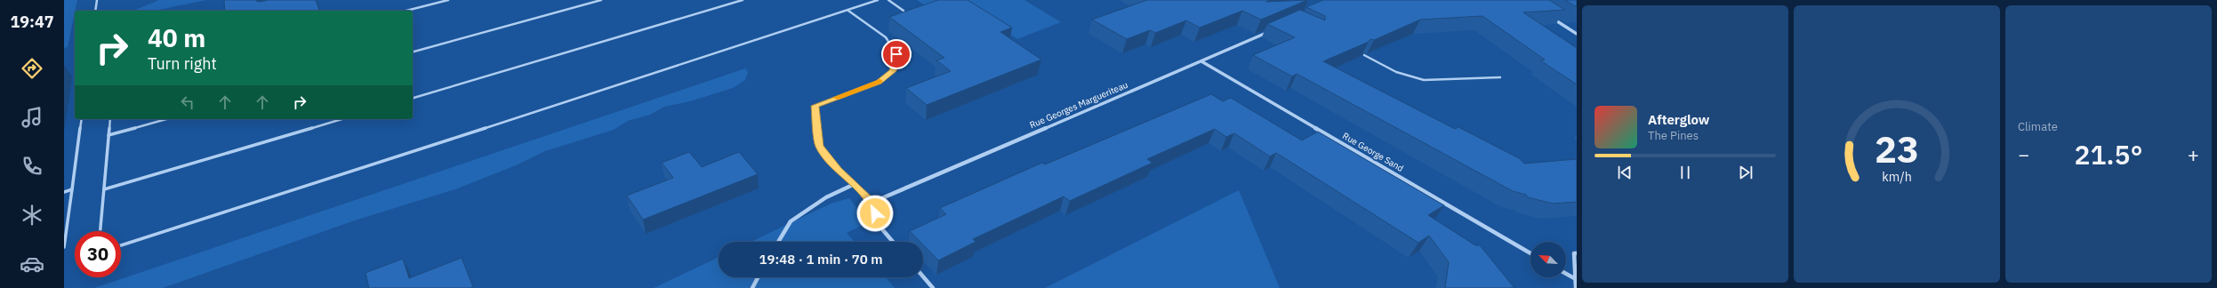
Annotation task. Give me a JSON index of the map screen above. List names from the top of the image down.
{
  "streets": {
    "street": ["Rue Georges Margueriteau", "Rue George Sand"]
  },
  "crossings": [
    ["Rue Georges Margueriteau", "Rue George Sand"]
  ],
  "north": "top left",
  "page": {
    "tabs": "19:47",
    "tile": "Climate",
    "turn": ["40 m", "Turn right"],
    "song": ["Afterglow", "The Pines"],
    "heat": ["−", "21.5°", "+"],
    "limit": "30",
    "trip": "19:48 · 1 min · 70 m",
    "gauge": ["23", "km/h"]
  }
}
